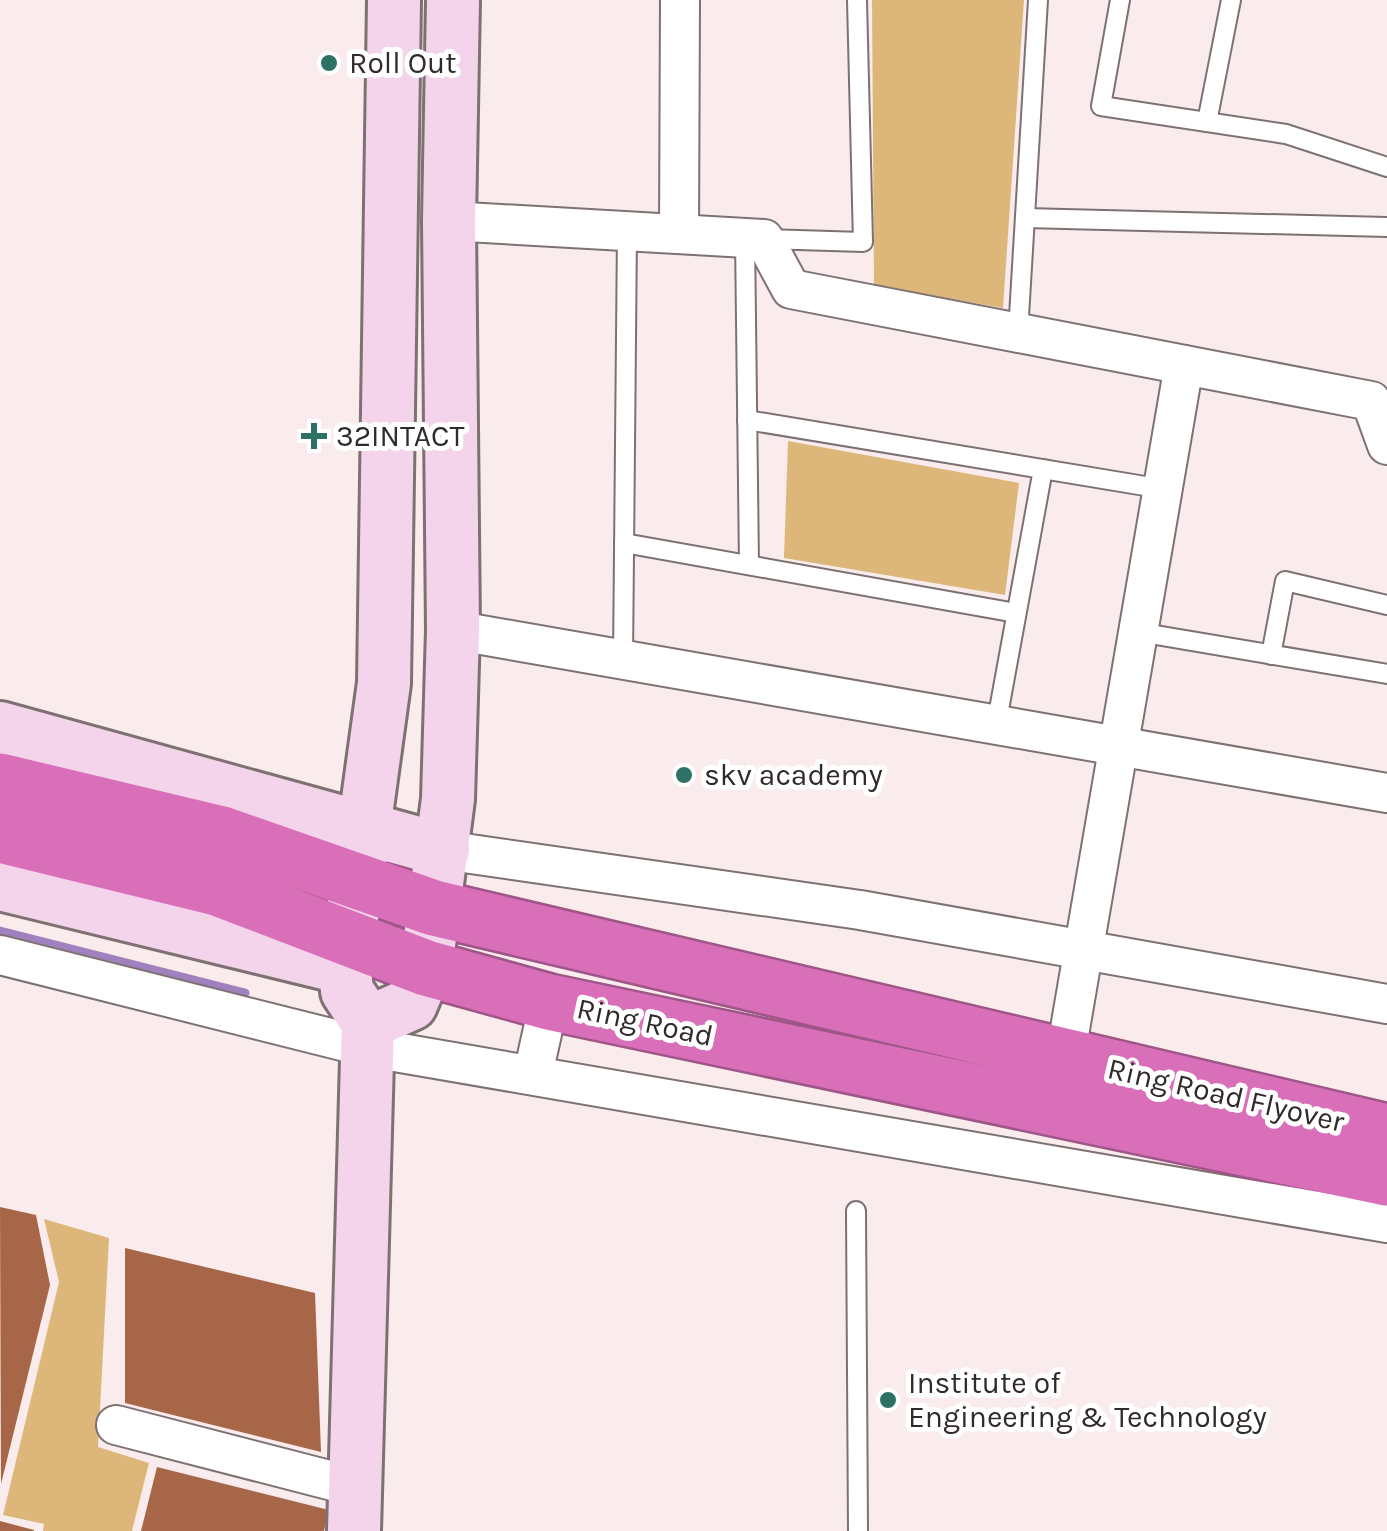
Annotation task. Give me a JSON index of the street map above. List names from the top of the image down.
{
  "streets": {
    "highway": ["Ring Road", "Ring Road Flyover"]
  },
  "crossings": [
    ["Ring Road", "Ring Road Flyover"]
  ],
  "places": {
    "other": ["Roll Out", "skv academy", "Institute of Engineering & Technology"],
    "health": ["32INTACT"]
  }
}
